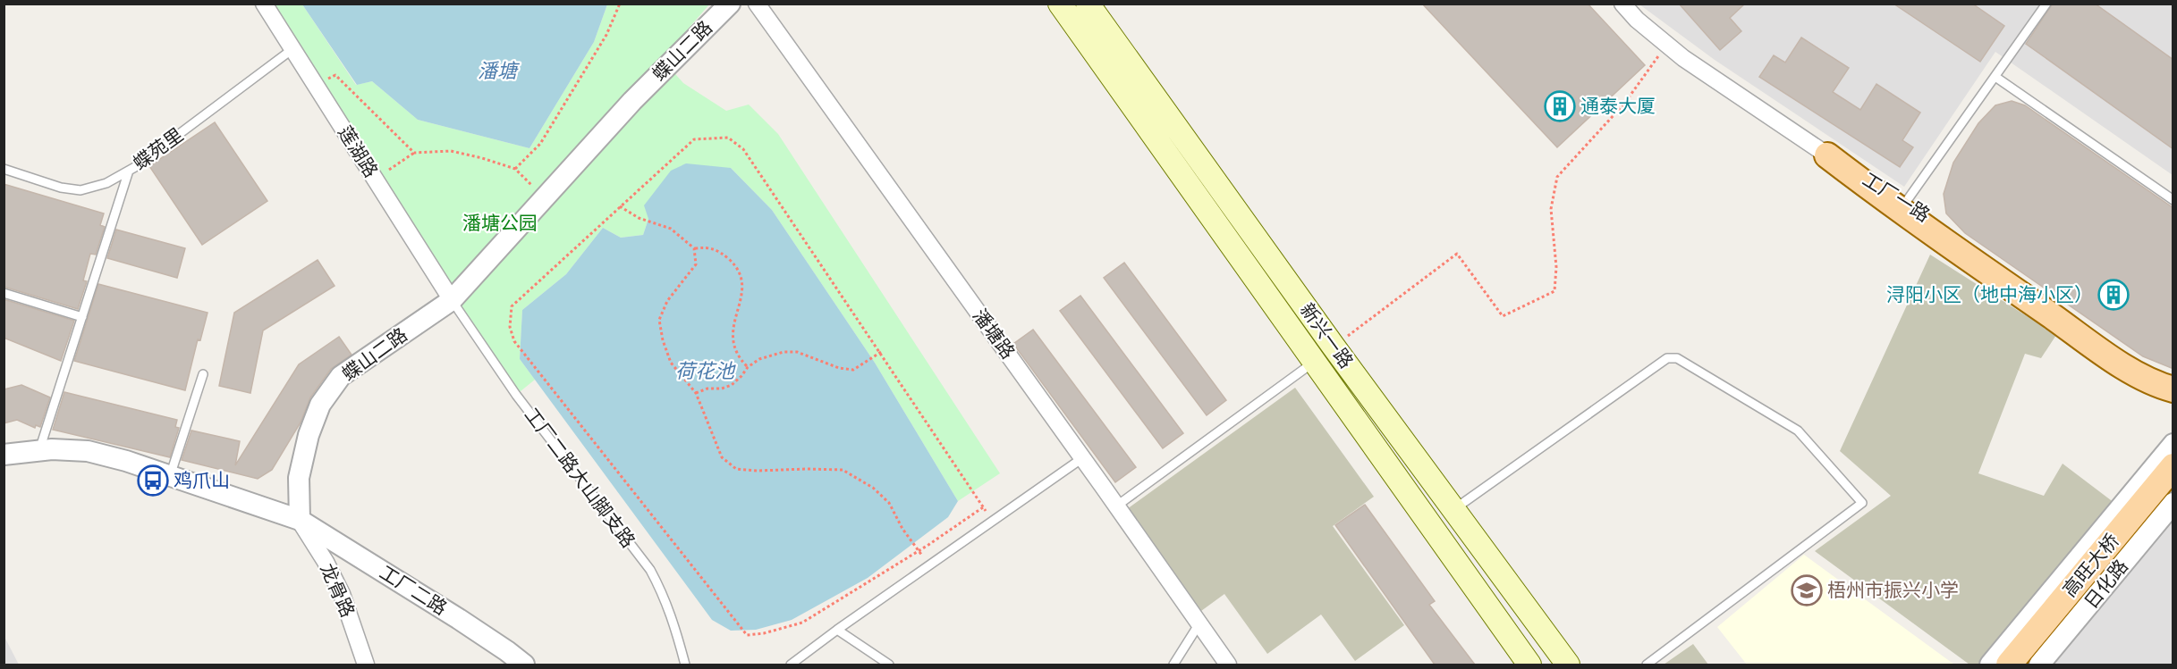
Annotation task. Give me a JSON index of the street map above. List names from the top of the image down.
{
  "streets": {
    "main road": ["新兴一路", "高旺大桥"],
    "street": [
      "蝶山二路",
      "莲湖路",
      "工厂一路",
      "潘塘路",
      "日化路",
      "龙骨路",
      "工厂二路"
    ],
    "lane": ["蝶苑里", "工厂二路大山脚支路"]
  },
  "crossings": [
    ["蝶山二路", "莲湖路"],
    ["蝶山二路", "工厂二路大山脚支路"],
    ["蝶山二路", "龙骨路"],
    ["蝶山二路", "工厂二路"],
    ["蝶苑里", "莲湖路"],
    ["莲湖路", "工厂二路大山脚支路"],
    ["龙骨路", "工厂二路"]
  ],
  "water": ["潘塘", "荷花池"],
  "parks": ["潘塘公园"],
  "places": {
    "building": ["通泰大厦", "浔阳小区（地中海小区）"],
    "bus stop": ["鸡爪山"],
    "school or university": ["梧州市振兴小学"]
  }
}
